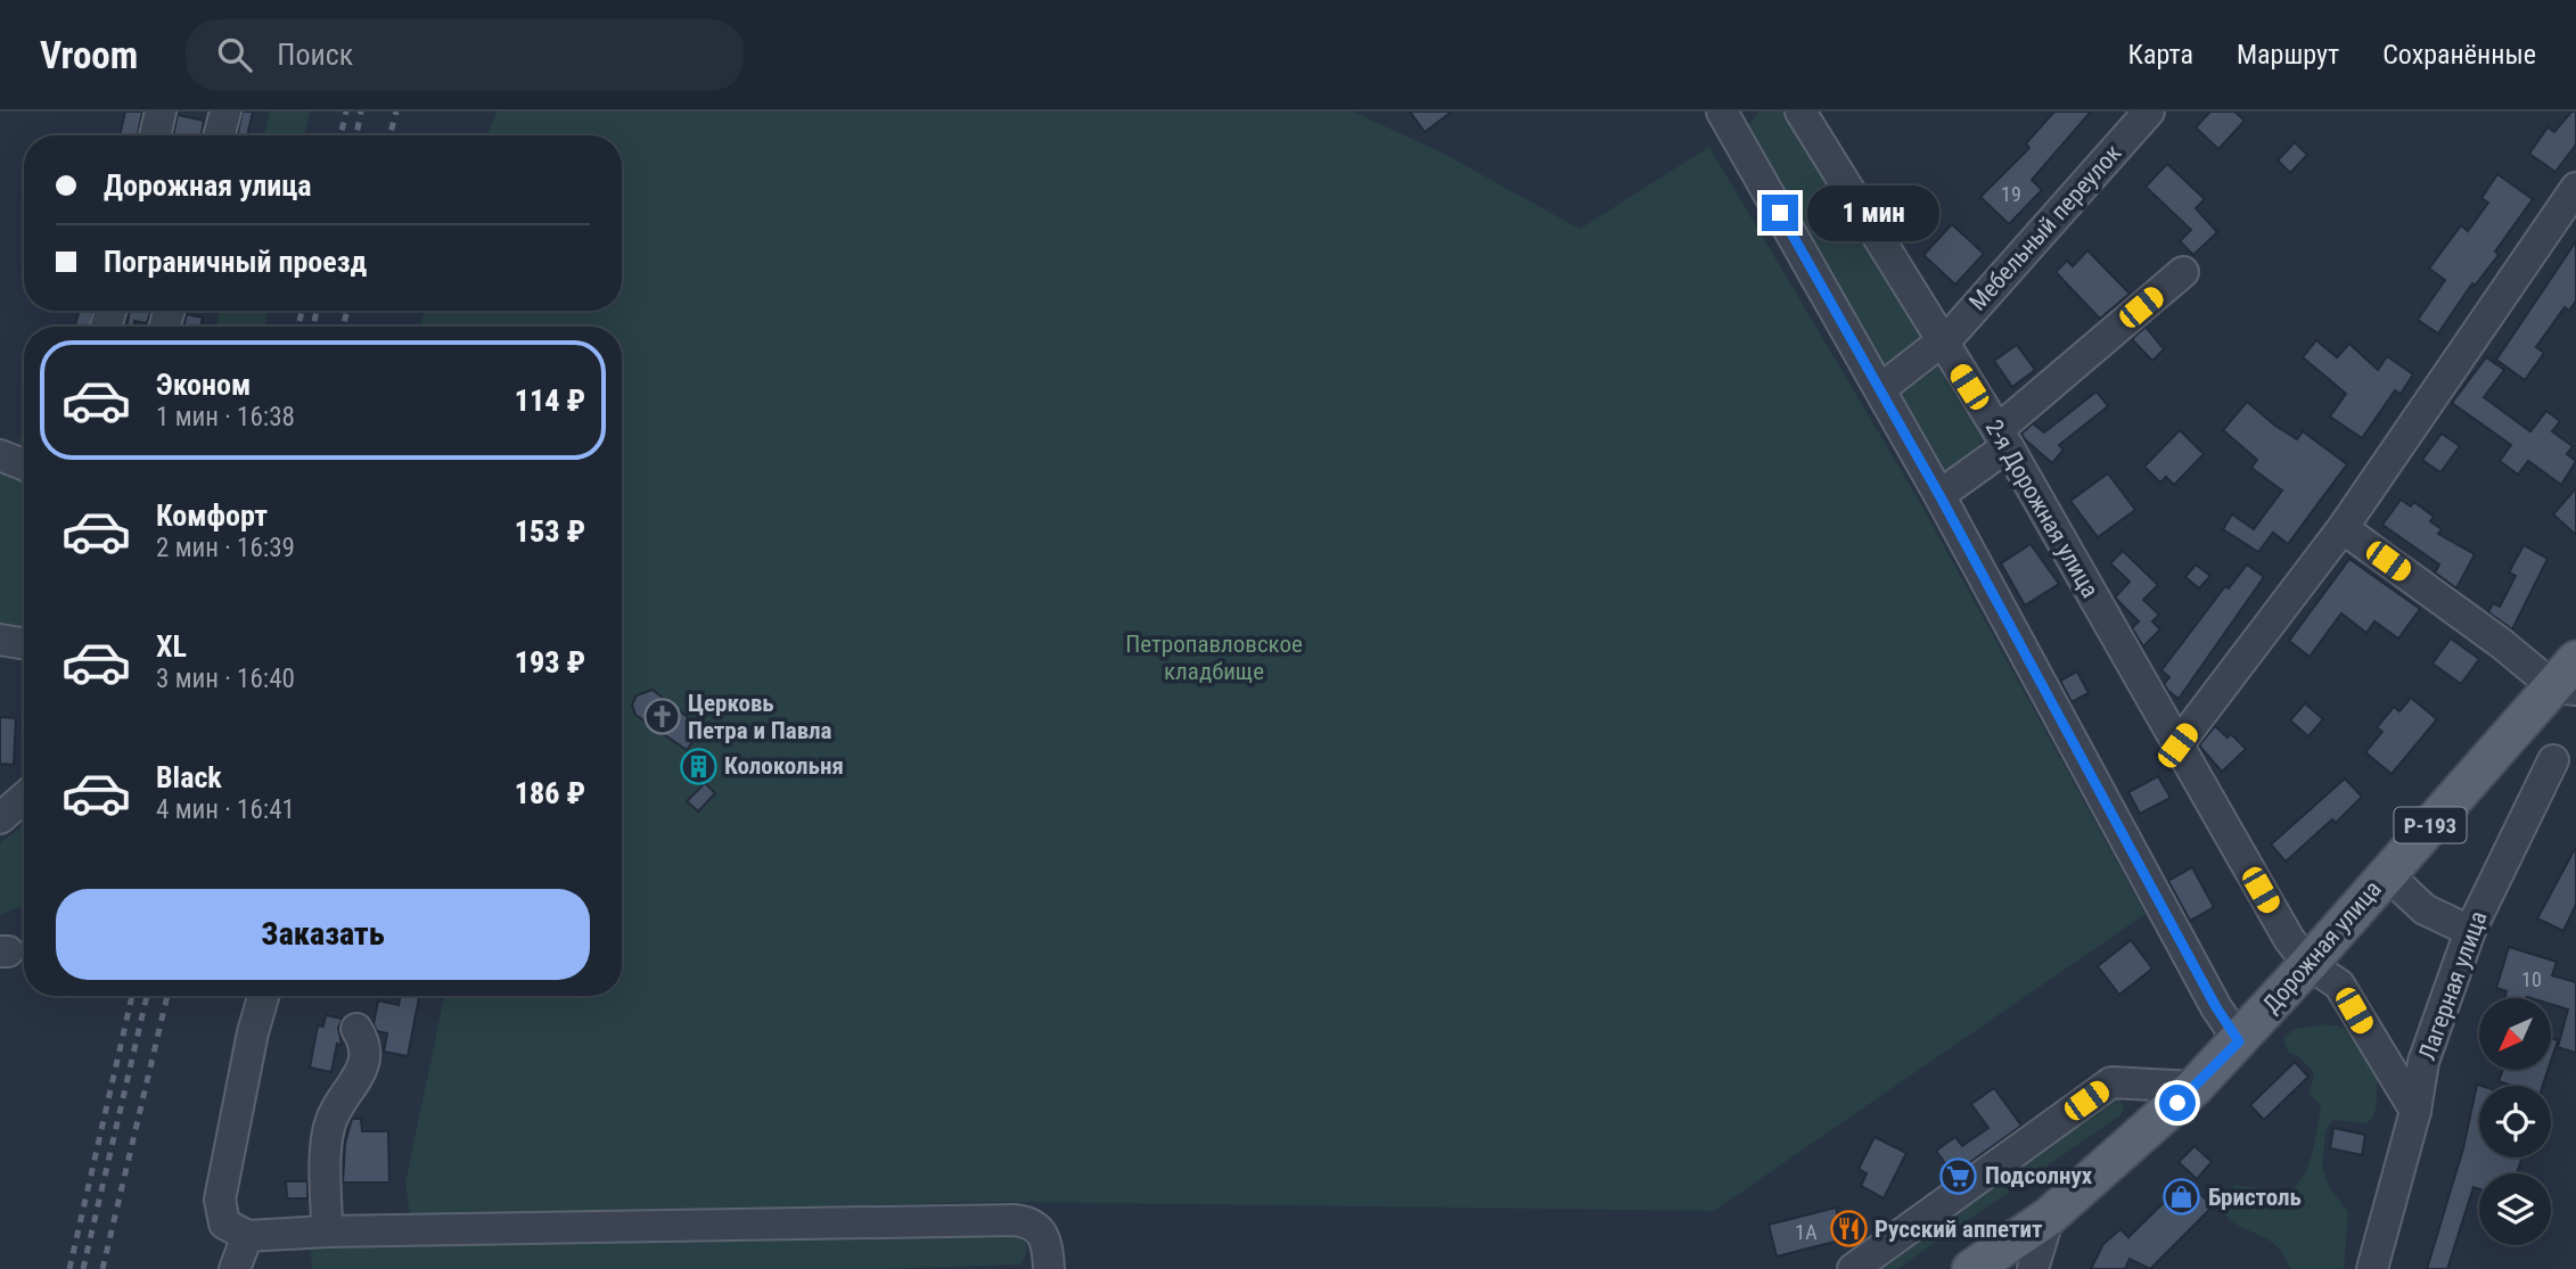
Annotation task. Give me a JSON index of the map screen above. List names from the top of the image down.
{
  "streets": {
    "main road": ["Р-193", "Дорожная улица"],
    "street": ["Мебельный переулок", "2-я Дорожная улица", "Лагерная улица"]
  },
  "crossings": [
    ["Мебельный переулок", "2-я Дорожная улица"],
    ["2-я Дорожная улица", "Дорожная улица"],
    ["2-я Дорожная улица", "Лагерная улица"]
  ],
  "parks": ["Петропавловское кладбище"],
  "places": {
    "church": ["Церковь Петра и Павла"],
    "building": ["Колокольня"],
    "supermarket": ["Подсолнух"],
    "shop": ["Бристоль"],
    "restaurant": ["Русский аппетит"]
  },
  "house_numbers": ["19", "10", "1А"],
  "north": "bottom left",
  "page": {
    "header": "Vroom",
    "search": "Поиск",
    "nav": ["Карта", "Маршрут", "Сохранённые"],
    "banner": ["Дорожная улица", "Пограничный проезд"],
    "bubble": "1 мин",
    "list": [
      {
        "name": "Эконом",
        "note": "1 мин · 16:38",
        "value": "114 ₽"
      },
      {
        "name": "Комфорт",
        "note": "2 мин · 16:39",
        "value": "153 ₽"
      },
      {
        "name": "XL",
        "note": "3 мин · 16:40",
        "value": "193 ₽"
      },
      {
        "name": "Black",
        "note": "4 мин · 16:41",
        "value": "186 ₽"
      }
    ],
    "buttons": "Заказать"
  }
}
